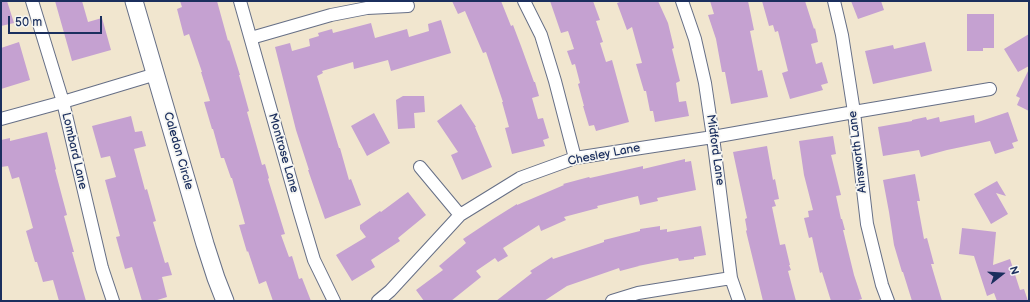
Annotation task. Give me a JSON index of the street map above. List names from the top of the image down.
{
  "streets": {
    "street": [
      "Midford Lane",
      "Lombard Lane",
      "Caledon Circle",
      "Ainsworth Lane",
      "Montrose Lane",
      "Chesley Lane"
    ]
  },
  "crossings": [
    ["Midford Lane", "Chesley Lane"],
    ["Ainsworth Lane", "Chesley Lane"]
  ],
  "scale_bar": "50 m",
  "north": "right"
}
